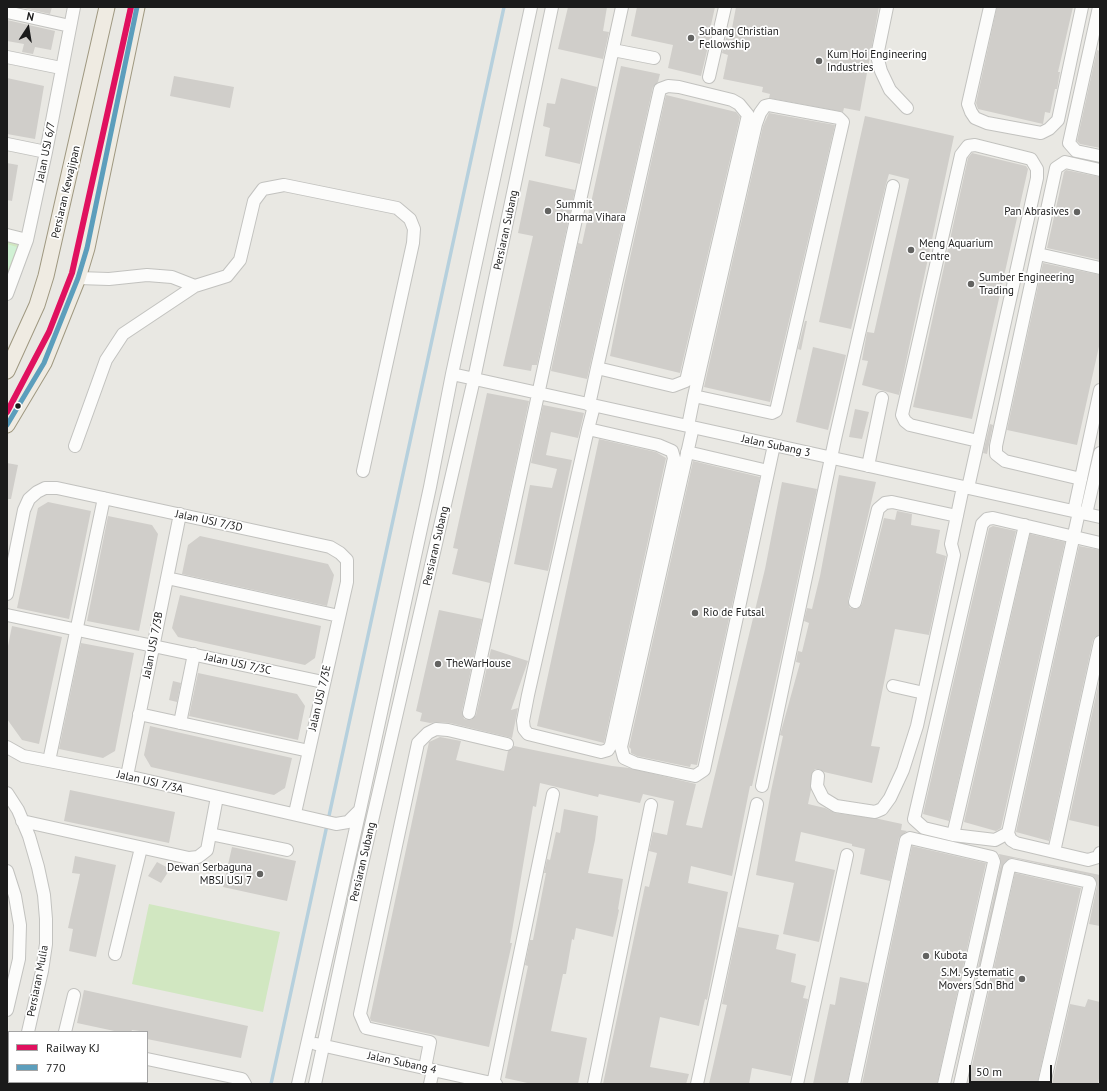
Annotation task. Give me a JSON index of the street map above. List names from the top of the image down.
{
  "streets": {
    "main road": ["Persiaran Kewajipan"],
    "street": [
      "Jalan USJ 6/7",
      "Persiaran Subang",
      "Jalan Subang 3",
      "Jalan USJ 7/3D",
      "Jalan USJ 7/3B",
      "Jalan USJ 7/3C",
      "Jalan USJ 7/3E",
      "Jalan USJ 7/3A",
      "Persiaran Mulia",
      "Jalan Subang 4"
    ]
  },
  "crossings": [
    ["Persiaran Subang", "Jalan Subang 3"],
    ["Persiaran Subang", "Jalan Subang 4"],
    ["Jalan USJ 7/3D", "Jalan USJ 7/3B"],
    ["Jalan USJ 7/3D", "Jalan USJ 7/3E"],
    ["Jalan USJ 7/3B", "Jalan USJ 7/3C"],
    ["Jalan USJ 7/3B", "Jalan USJ 7/3A"],
    ["Jalan USJ 7/3C", "Jalan USJ 7/3E"],
    ["Jalan USJ 7/3E", "Jalan USJ 7/3A"]
  ],
  "places": [
    "Subang Christian Fellowship",
    "Kum Hoi Engineering Industries",
    "Summit Dharma Vihara",
    "Pan Abrasives",
    "Meng Aquarium Centre",
    "Sumber Engineering Trading",
    "Rio de Futsal",
    "TheWarHouse",
    "Dewan Serbaguna MBSJ USJ 7",
    "Kubota",
    "S.M. Systematic Movers Sdn Bhd"
  ],
  "lines": ["rail line KJ", "transit line 770"],
  "legend": ["Railway KJ", "770"],
  "scale_bar": "50 m",
  "north": "top"
}
